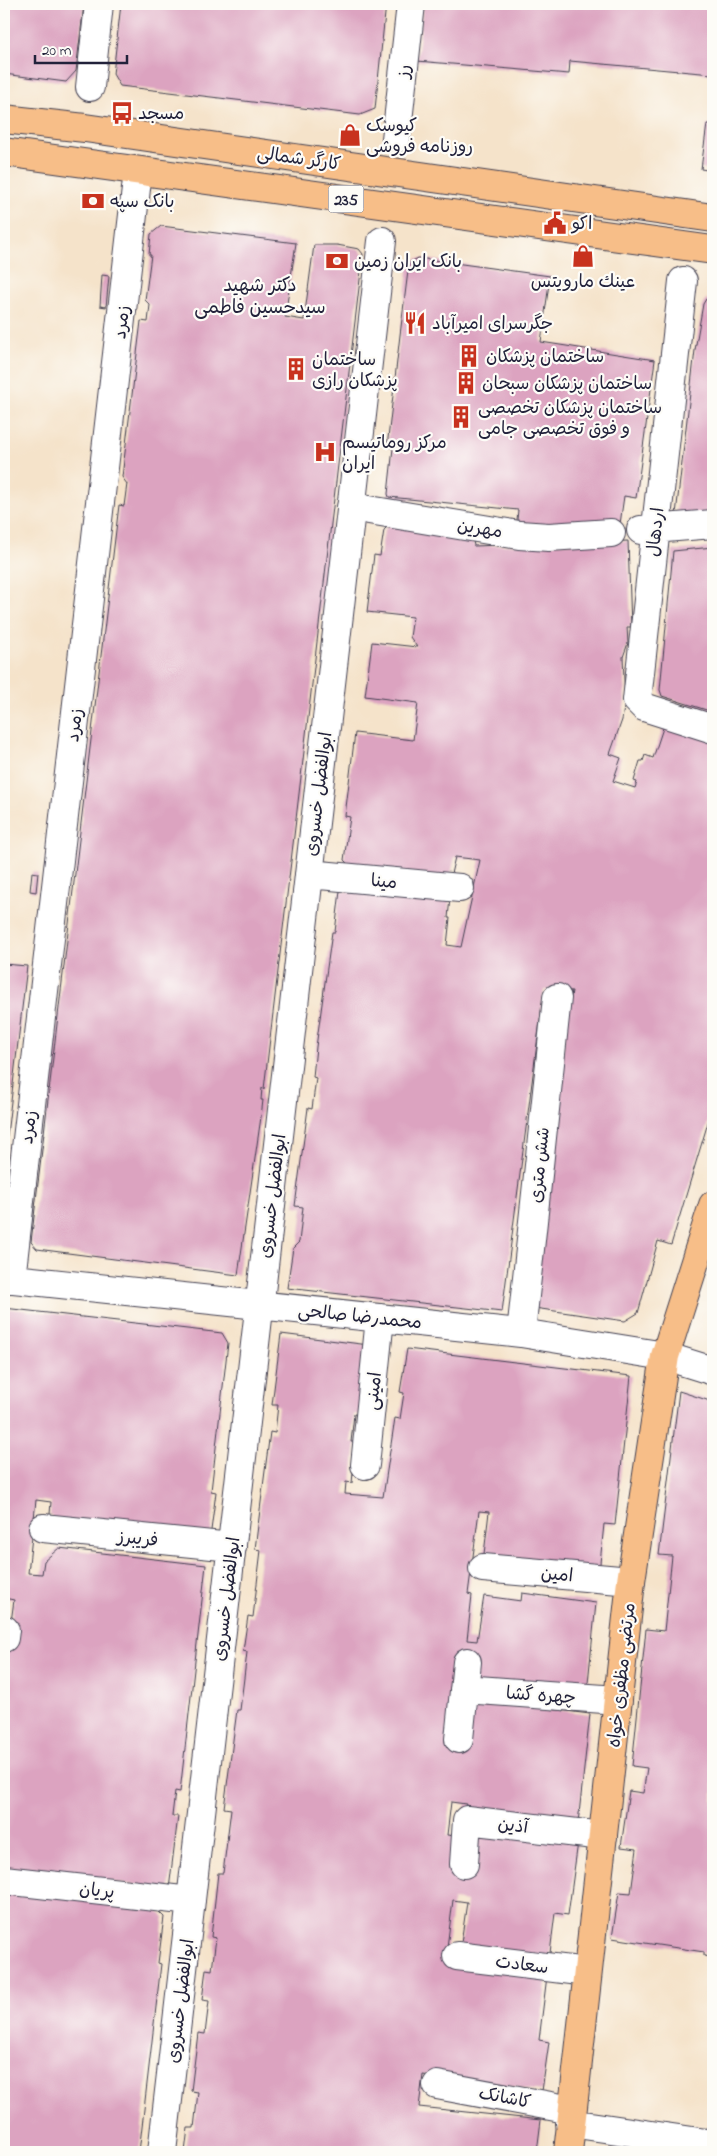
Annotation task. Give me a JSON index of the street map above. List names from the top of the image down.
{
  "streets": {
    "main road": ["کارگر شمالی", "235", "مرتضی مظفری خواه"],
    "street": [
      "رز",
      "زمرد",
      "مهرین",
      "اردهال",
      "ابوالفضل خسروی",
      "مینا",
      "شش متری",
      "محمدرضا صالحی",
      "امینی",
      "فریبرز",
      "امین",
      "چهره گشا",
      "آذین",
      "پریان",
      "سعادت",
      "کاشانک"
    ]
  },
  "crossings": [
    ["کارگر شمالی", "زمرد"],
    ["زمرد", "محمدرضا صالحی"],
    ["مهرین", "ابوالفضل خسروی"],
    ["ابوالفضل خسروی", "مینا"],
    ["ابوالفضل خسروی", "محمدرضا صالحی"],
    ["ابوالفضل خسروی", "فریبرز"],
    ["ابوالفضل خسروی", "پریان"],
    ["شش متری", "محمدرضا صالحی"],
    ["محمدرضا صالحی", "امینی"],
    ["محمدرضا صالحی", "مرتضی مظفری خواه"],
    ["امین", "مرتضی مظفری خواه"],
    ["مرتضی مظفری خواه", "چهره گشا"],
    ["مرتضی مظفری خواه", "آذین"],
    ["مرتضی مظفری خواه", "سعادت"],
    ["مرتضی مظفری خواه", "کاشانک"]
  ],
  "districts": ["دکتر شهید سیدحسین فاطمی"],
  "places": {
    "bus stop": ["مسجد"],
    "shop": ["کیوسک روزنامه فروشی", "عينك مارويتس"],
    "bank": ["بانک سپه", "بانک ایران زمین"],
    "public building": ["اکو"],
    "restaurant": ["جگرسرای امیرآباد"],
    "building": [
      "ساختمان پزشکان",
      "ساختمان پزشکان رازی",
      "ساختمان پزشکان سبحان",
      "ساختمان پزشکان تخصصی و فوق تخصصی جامی"
    ],
    "hospital": ["مرکز روماتیسم ایران"]
  },
  "scale_bar": "20 m"
}
